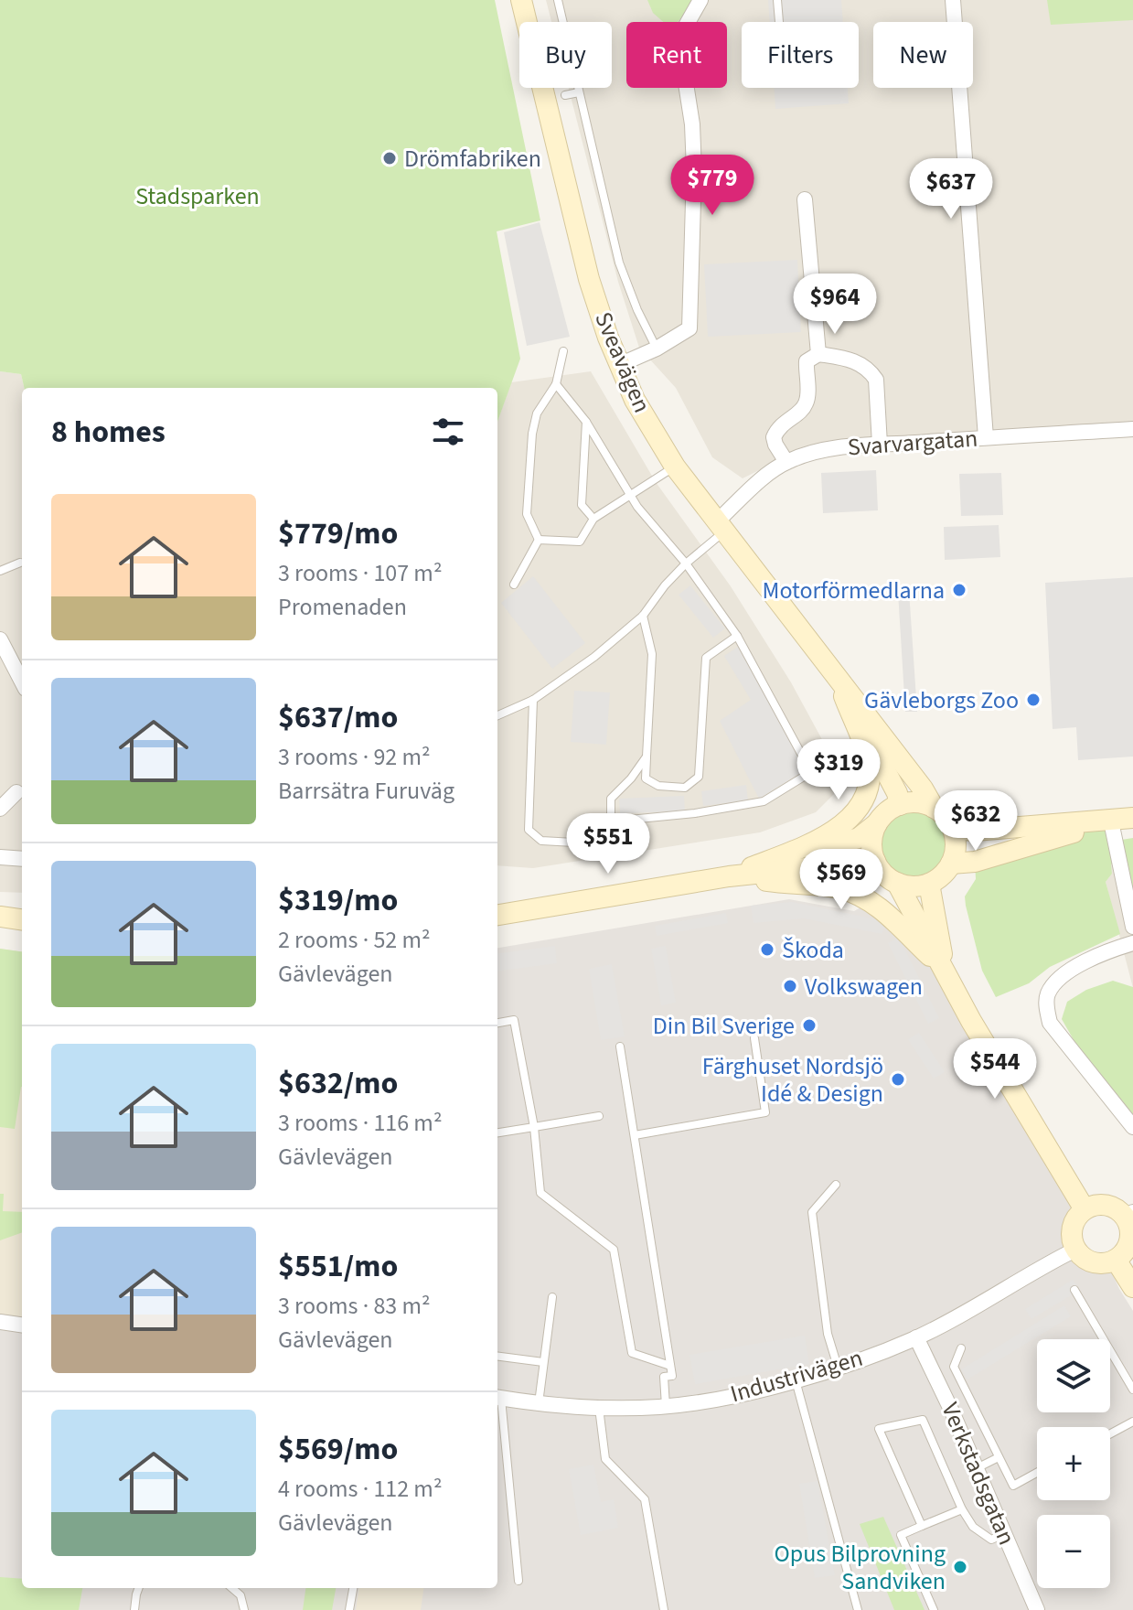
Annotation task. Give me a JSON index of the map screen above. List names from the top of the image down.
{
  "streets": {
    "main road": ["Sveavägen"],
    "street": ["Svarvargatan", "Industrivägen", "Verkstadsgatan"]
  },
  "crossings": [
    ["Sveavägen", "Svarvargatan"],
    ["Industrivägen", "Verkstadsgatan"]
  ],
  "parks": ["Stadsparken"],
  "places": [
    "Drömfabriken",
    "Motorförmedlarna",
    "Gävleborgs Zoo",
    "Škoda",
    "Volkswagen",
    "Din Bil Sverige",
    "Färghuset Nordsjö Idé & Design",
    "Opus Bilprovning Sandviken"
  ],
  "page": {
    "chip": [
      "Buy",
      "Rent",
      "Filters",
      "New"
    ],
    "price": [
      "$779",
      "$637",
      "$964",
      "$319",
      "$632",
      "$551",
      "$569",
      "$544"
    ],
    "heading": "8 homes",
    "list": [
      {
        "name": "$779/mo",
        "note": "3 rooms · 107 m² · Promenaden"
      },
      {
        "name": "$637/mo",
        "note": "3 rooms · 92 m² · Barrsätra Furuväg"
      },
      {
        "name": "$319/mo",
        "note": "2 rooms · 52 m² · Gävlevägen"
      },
      {
        "name": "$632/mo",
        "note": "3 rooms · 116 m² · Gävlevägen"
      },
      {
        "name": "$551/mo",
        "note": "3 rooms · 83 m² · Gävlevägen"
      },
      {
        "name": "$569/mo",
        "note": "4 rooms · 112 m² · Gävlevägen"
      }
    ],
    "map_buttons": ["+", "−"]
  }
}
